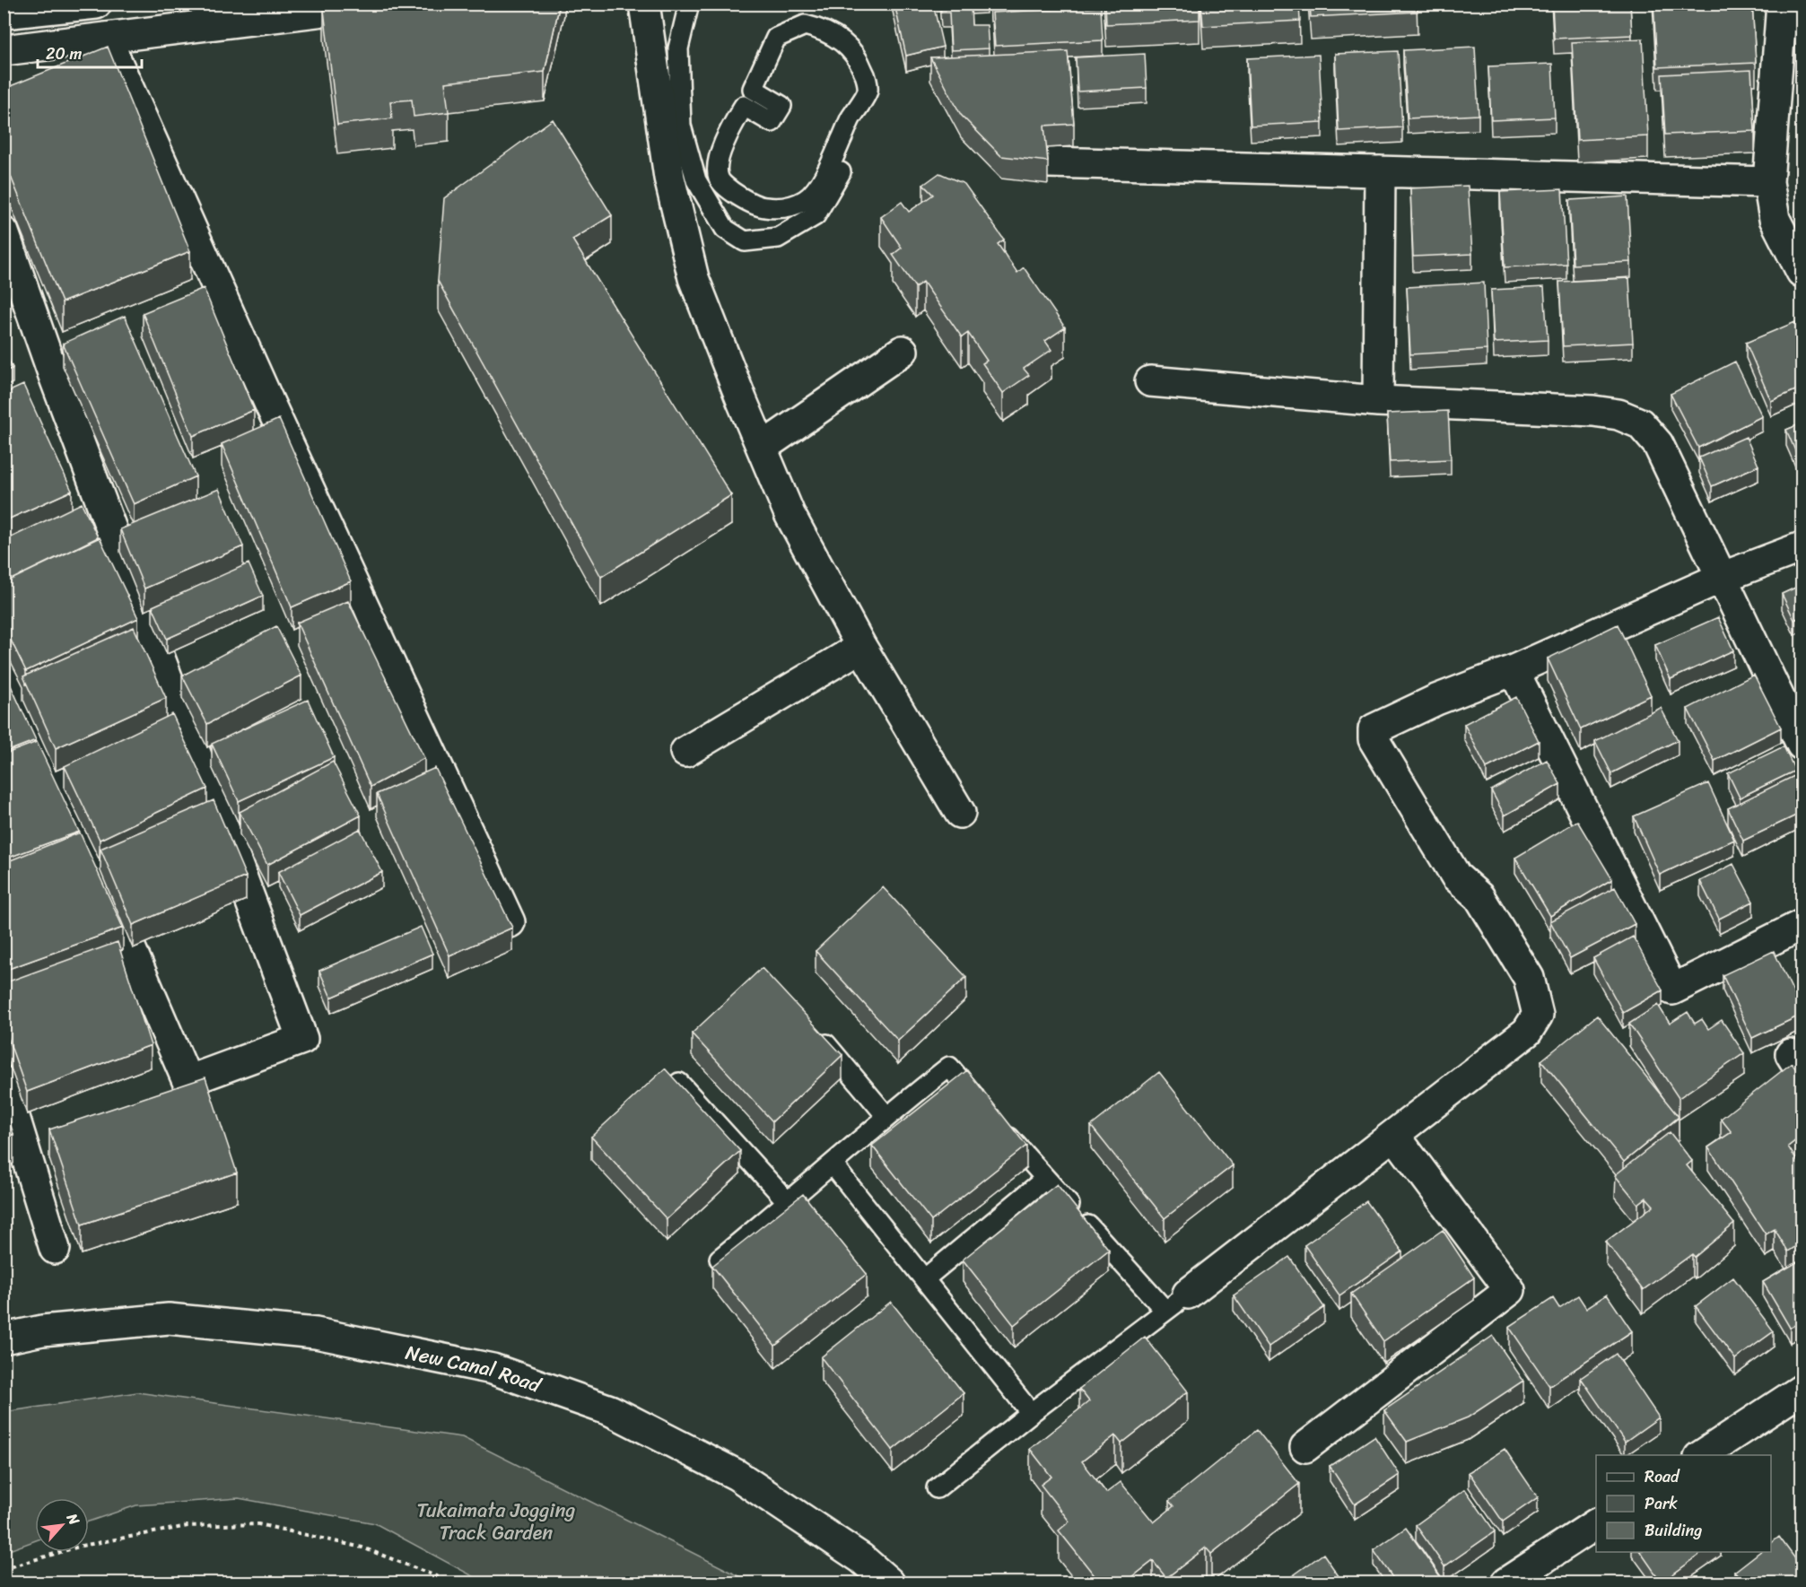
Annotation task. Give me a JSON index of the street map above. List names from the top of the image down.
{
  "streets": {
    "street": ["New Canal Road"]
  },
  "parks": ["Tukaimata Jogging Track Garden"],
  "legend": ["Road", "Park", "Building"],
  "scale_bar": "20 m",
  "north": "top right"
}
